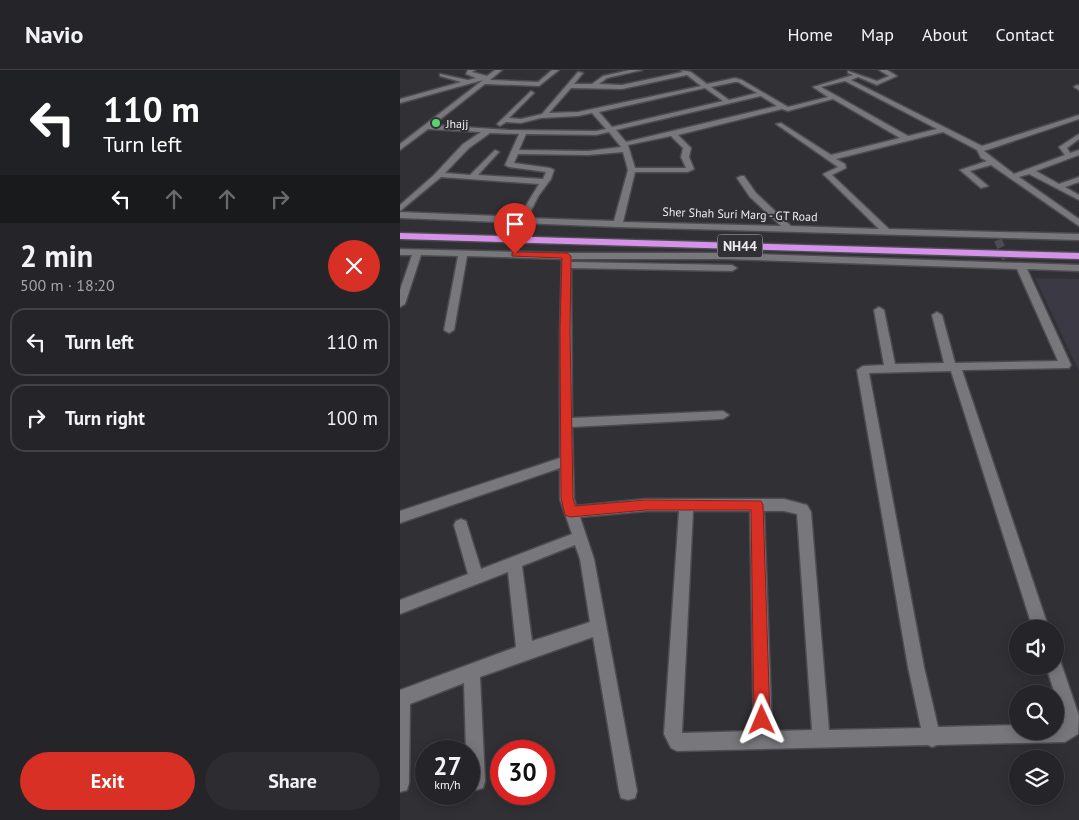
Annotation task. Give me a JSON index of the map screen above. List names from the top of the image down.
{
  "streets": {
    "highway": ["Sher Shah Suri Marg - GT Road", "NH44"]
  },
  "places": ["Jhajj"],
  "page": {
    "header": "Navio",
    "nav": [
      "Home",
      "Map",
      "About",
      "Contact"
    ],
    "turn": ["110 m", "Turn left"],
    "heading": ["2 min", "500 m · 18:20"],
    "list": [
      {
        "name": "Turn left",
        "value": "110 m"
      },
      {
        "name": "Turn right",
        "value": "100 m"
      }
    ],
    "speed": "27 km/h",
    "limit": "30",
    "buttons": ["Exit", "Share"]
  }
}
